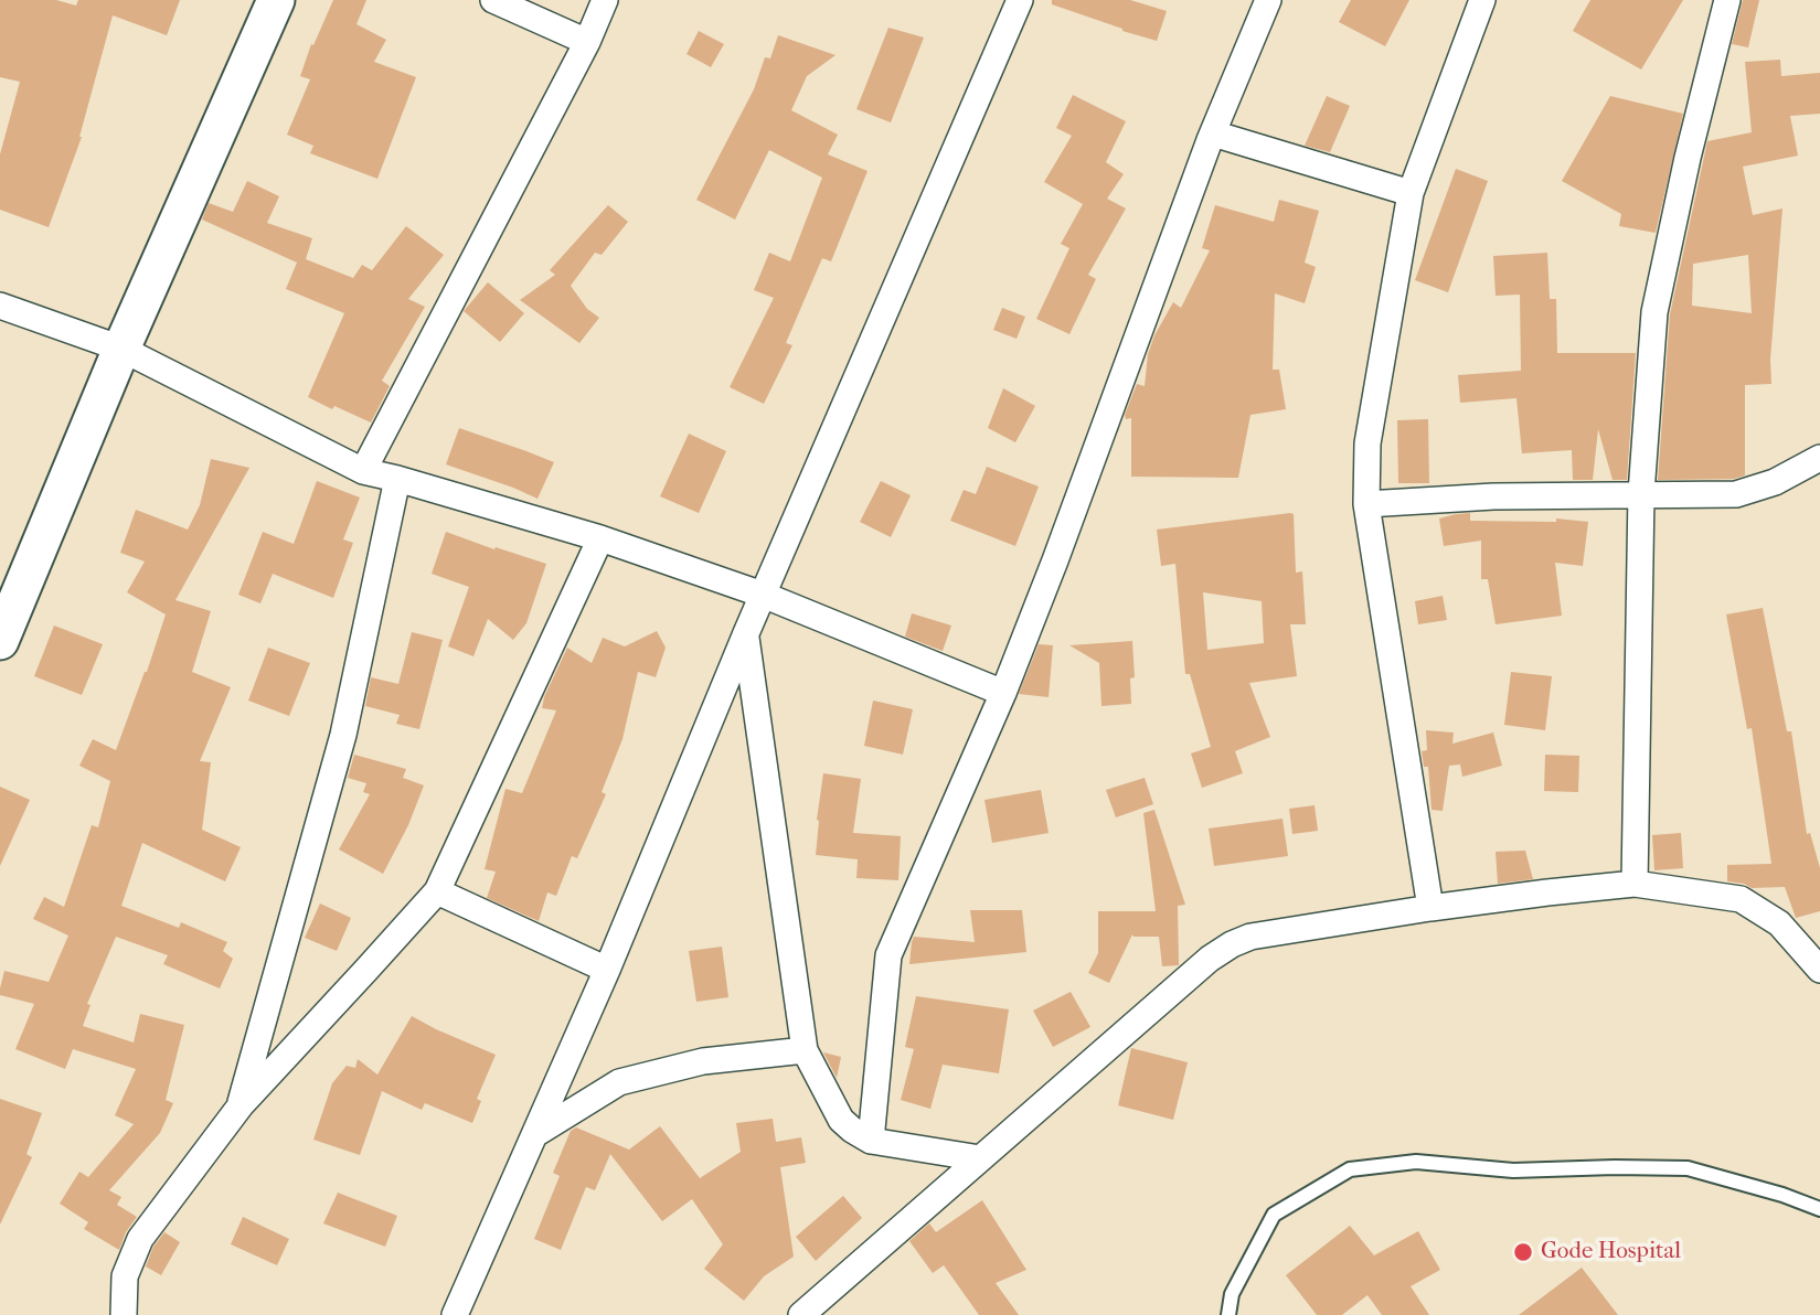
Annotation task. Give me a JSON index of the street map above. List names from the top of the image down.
{
  "places": ["Gode Hospital"]
}
